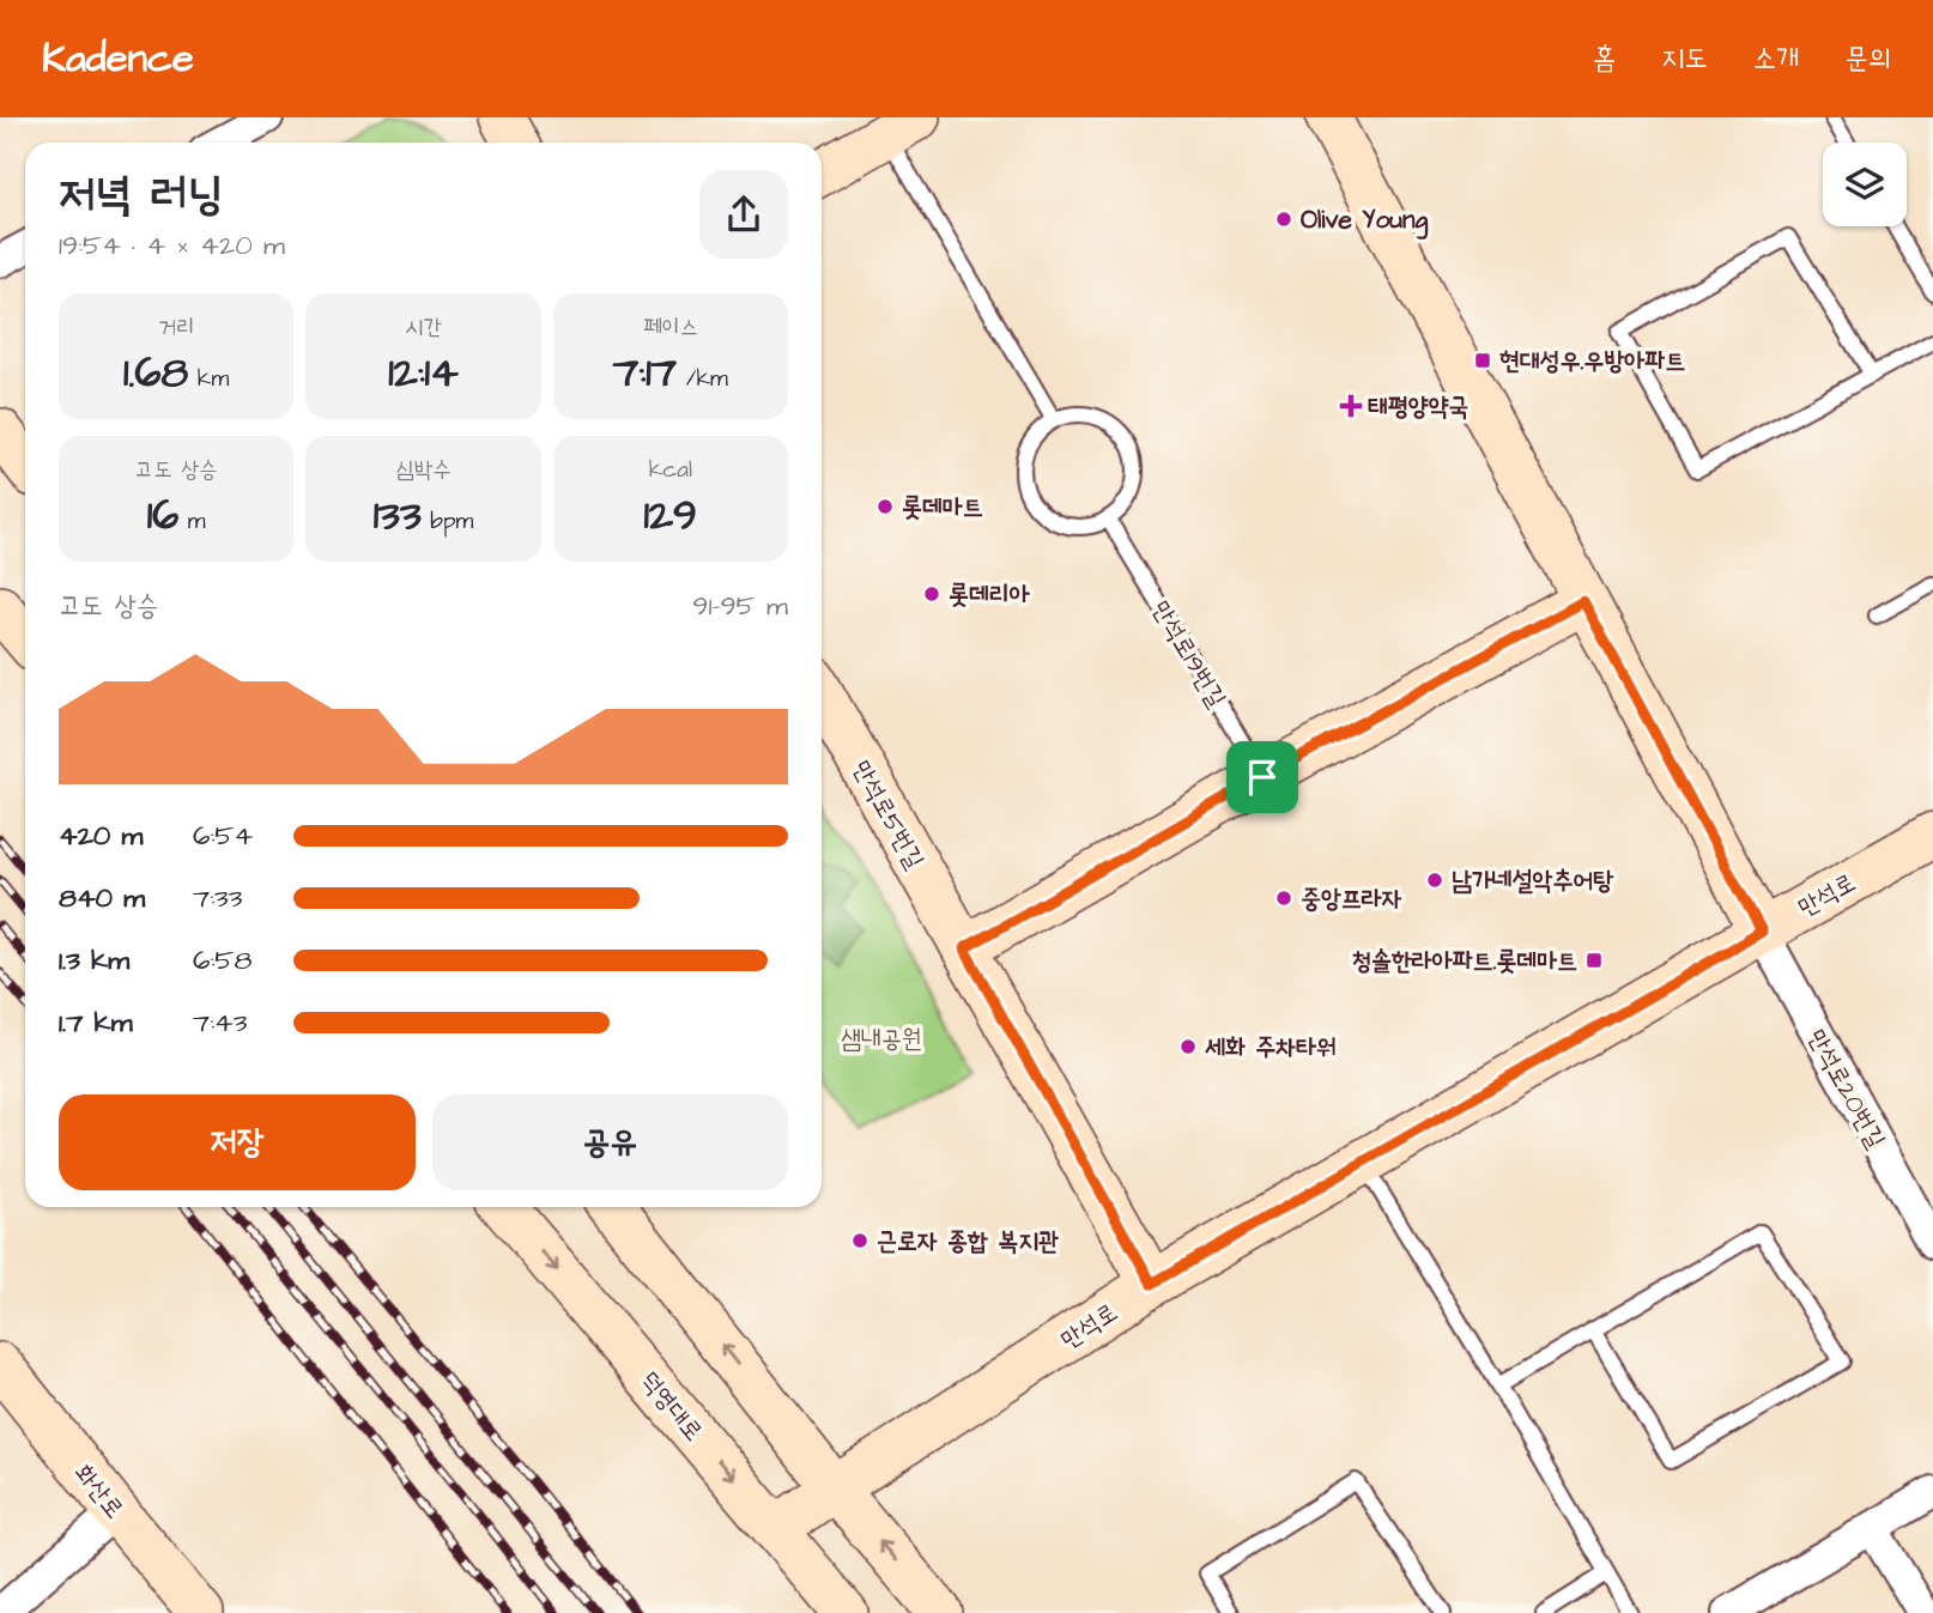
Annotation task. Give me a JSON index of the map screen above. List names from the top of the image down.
{
  "streets": {
    "street": [
      "만석로5번길",
      "만석로",
      "만석로20번길",
      "덕영대로",
      "화산로"
    ],
    "lane": ["만석로19번길"]
  },
  "crossings": [
    ["만석로5번길", "만석로"],
    ["만석로", "만석로20번길"],
    ["만석로", "덕영대로"]
  ],
  "parks": ["샘내공원"],
  "places": {
    "other": [
      "Olive Young",
      "롯데마트",
      "롯데리아",
      "남가네설악추어탕",
      "중앙프라자",
      "세화 주차타워",
      "근로자 종합 복지관"
    ],
    "transit": ["현대성우.우방아파트", "청솔한라아파트.롯데마트"],
    "health": ["태평양약국"]
  },
  "page": {
    "header": "Kadence",
    "nav": [
      "홈",
      "지도",
      "소개",
      "문의"
    ],
    "heading": ["저녁 러닝", "19:54 · 4 × 420 m"],
    "stats": [
      ["거리", "1.68 km"],
      ["시간", "12:14"],
      ["페이스", "7:17 /km"],
      ["고도 상승", "16 m"],
      ["심박수", "133 bpm"],
      ["kcal", "129"]
    ],
    "chart": ["고도 상승", "91–95 m"],
    "list": [
      {
        "name": "420 m",
        "note": "6:54"
      },
      {
        "name": "840 m",
        "note": "7:33"
      },
      {
        "name": "1.3 km",
        "note": "6:58"
      },
      {
        "name": "1.7 km",
        "note": "7:43"
      }
    ],
    "buttons": ["저장", "공유"]
  }
}
